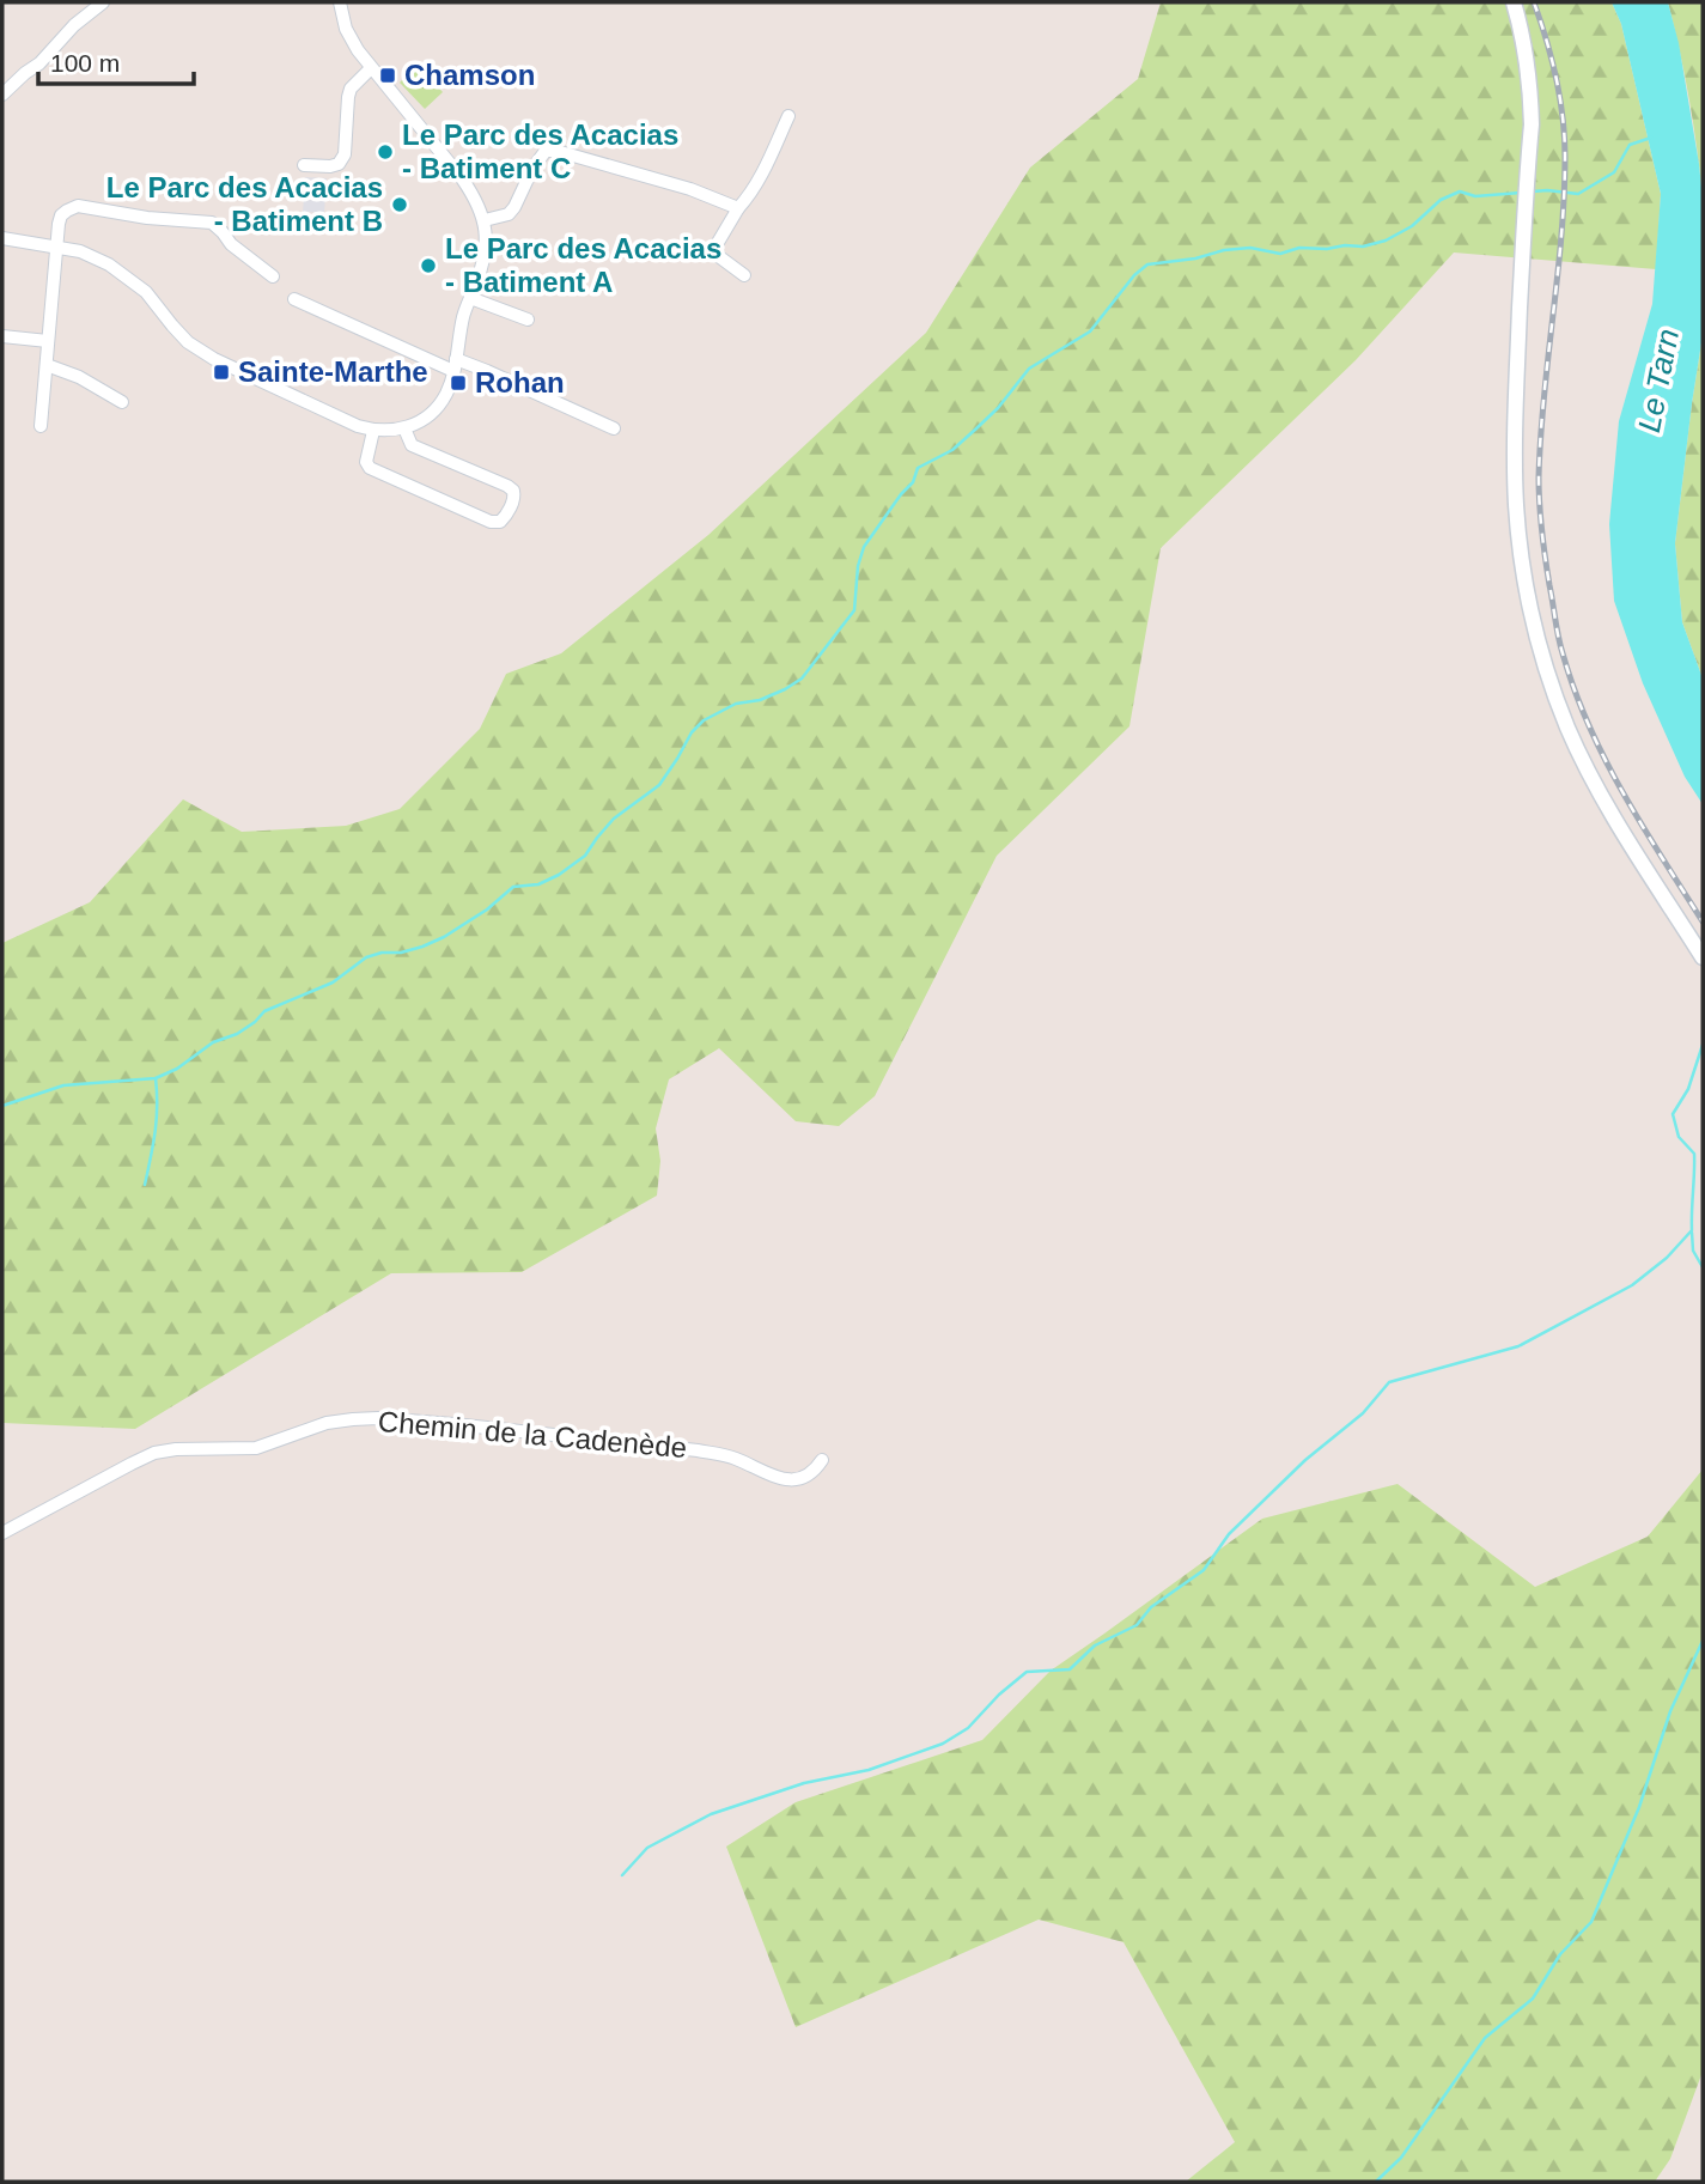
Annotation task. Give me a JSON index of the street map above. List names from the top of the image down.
{
  "streets": {
    "street": ["Chemin de la Cadenède"]
  },
  "water": ["Le Tarn"],
  "places": {
    "transit": ["Chamson", "Sainte-Marthe", "Rohan"],
    "other": ["Le Parc des Acacias - Batiment C", "Le Parc des Acacias - Batiment B", "Le Parc des Acacias - Batiment A"]
  },
  "scale_bar": "100 m"
}
